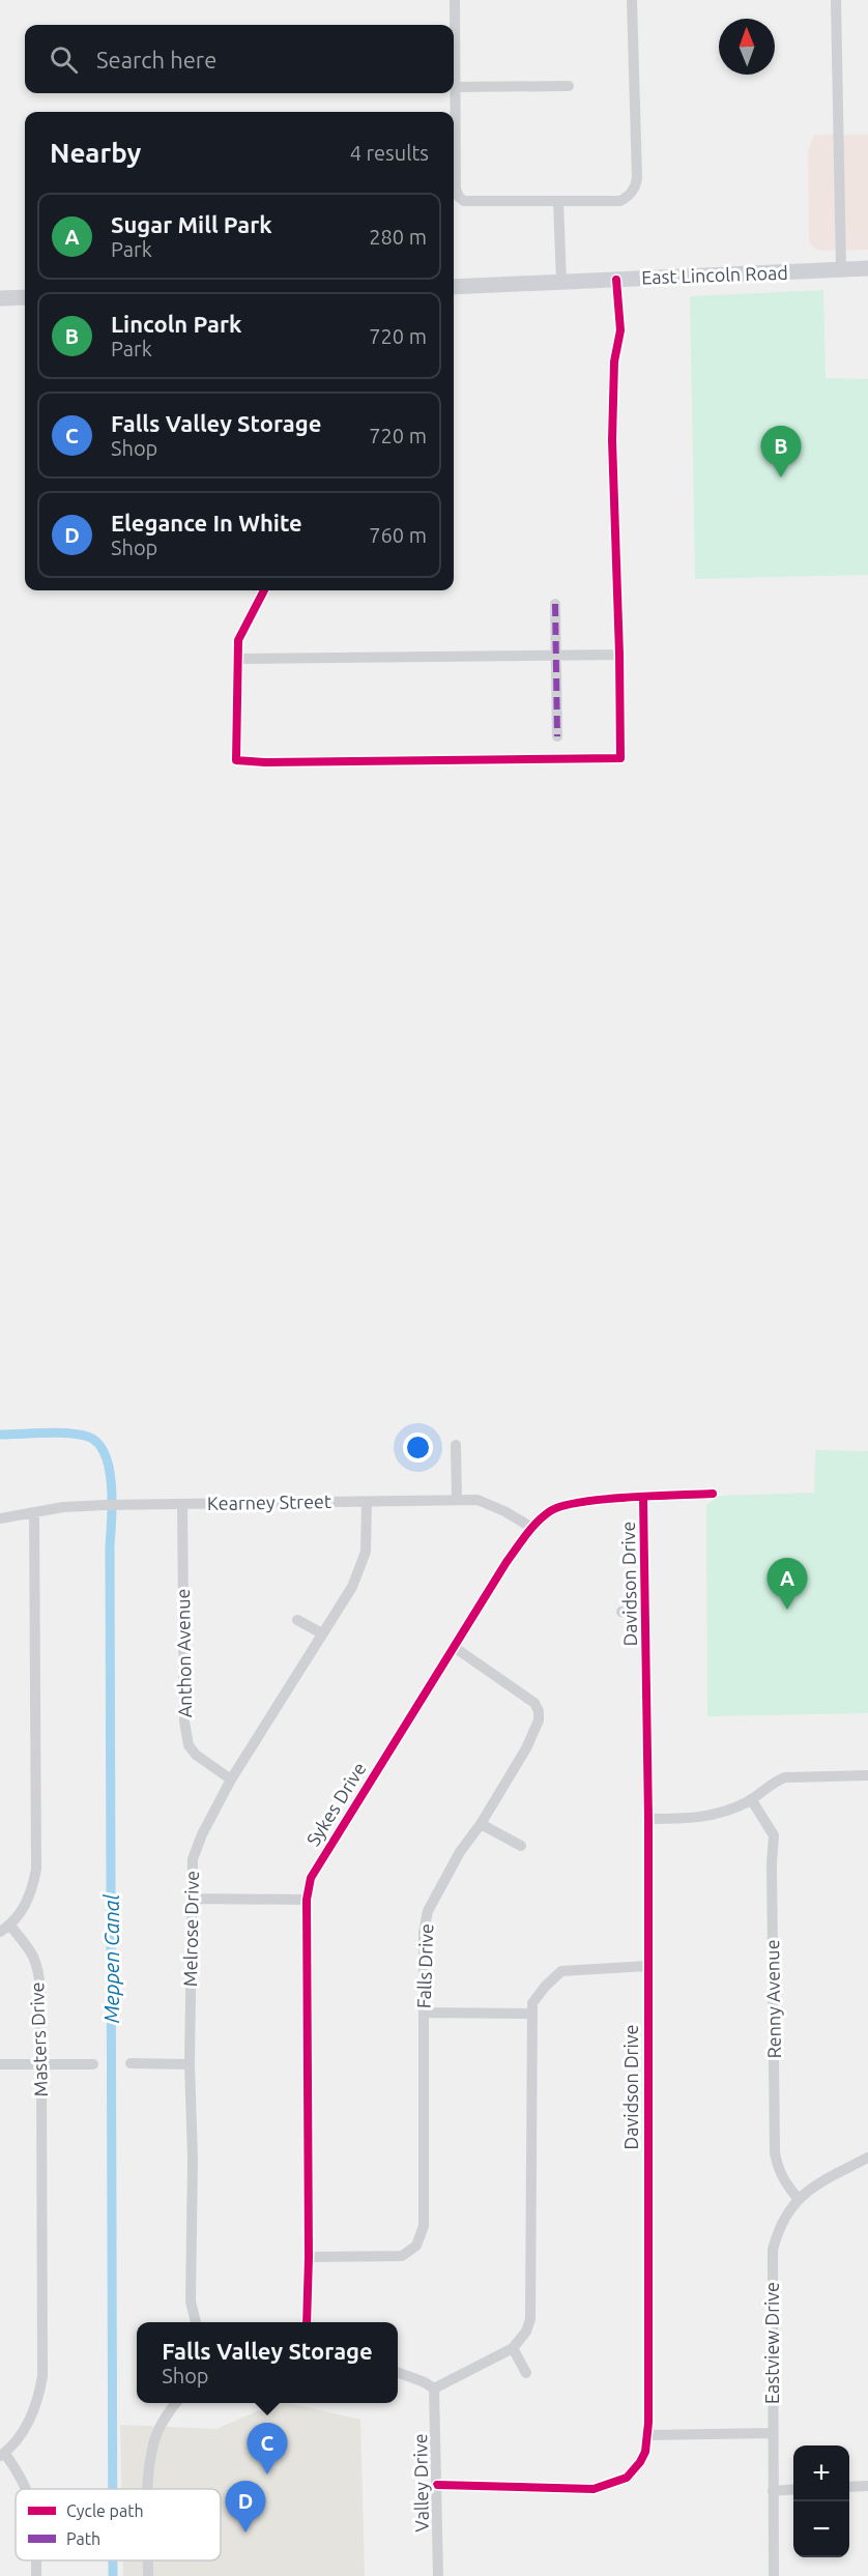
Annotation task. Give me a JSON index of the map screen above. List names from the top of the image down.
{
  "streets": {
    "main road": ["East Lincoln Road"],
    "street": [
      "Kearney Street",
      "Davidson Drive",
      "Anthon Avenue",
      "Sykes Drive",
      "Melrose Drive",
      "Falls Drive",
      "Renny Avenue",
      "Masters Drive",
      "Eastview Drive",
      "Valley Drive"
    ]
  },
  "crossings": [
    ["Kearney Street", "Anthon Avenue"],
    ["Kearney Street", "Sykes Drive"],
    ["Kearney Street", "Melrose Drive"],
    ["Kearney Street", "Masters Drive"],
    ["Davidson Drive", "Sykes Drive"],
    ["Davidson Drive", "Valley Drive"],
    ["Anthon Avenue", "Melrose Drive"],
    ["Sykes Drive", "Falls Drive"],
    ["Renny Avenue", "Eastview Drive"]
  ],
  "water": ["Meppen Canal"],
  "legend": ["Cycle path", "Path"],
  "north": "top",
  "page": {
    "search": "Search here",
    "heading": ["Nearby", "4 results"],
    "list": [
      {
        "mark": "A",
        "name": "Sugar Mill Park",
        "note": "Park",
        "value": "280 m"
      },
      {
        "mark": "B",
        "name": "Lincoln Park",
        "note": "Park",
        "value": "720 m"
      },
      {
        "mark": "C",
        "name": "Falls Valley Storage",
        "note": "Shop",
        "value": "720 m"
      },
      {
        "mark": "D",
        "name": "Elegance In White",
        "note": "Shop",
        "value": "760 m"
      }
    ],
    "pins": [
      "B",
      "A",
      "C",
      "D"
    ],
    "popup": ["Falls Valley Storage", "Shop"],
    "map_buttons": ["+", "−"]
  }
}
